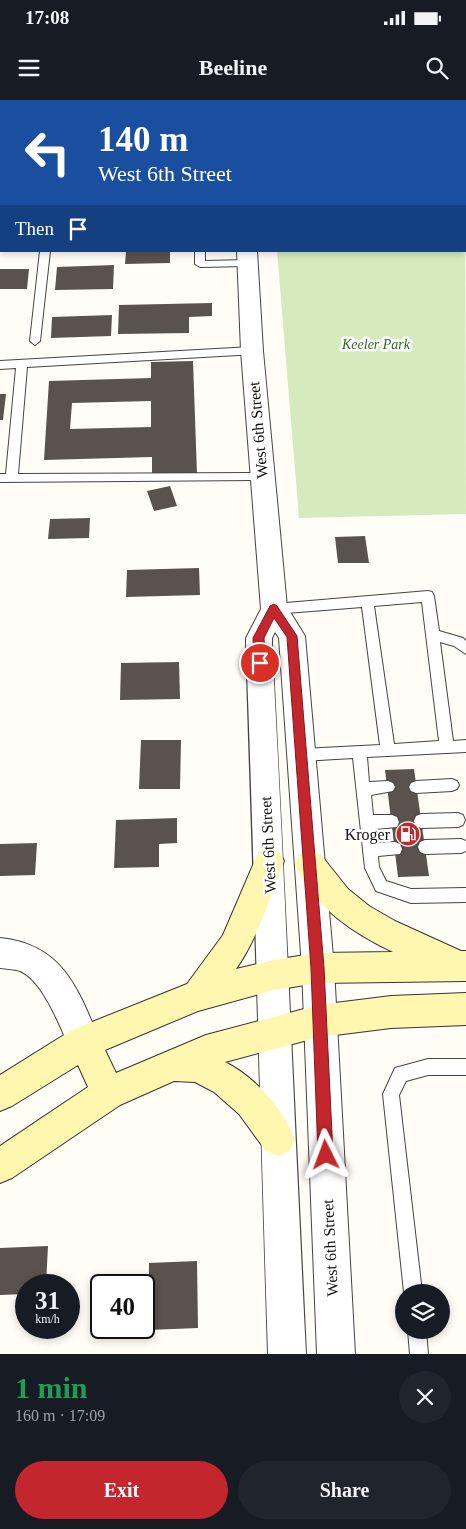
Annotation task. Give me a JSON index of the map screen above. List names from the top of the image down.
{
  "streets": {
    "street": ["West 6th Street"]
  },
  "parks": ["Keeler Park"],
  "places": {
    "fuel station": ["Kroger"]
  },
  "page": {
    "status": "17:08",
    "header": "Beeline",
    "turn": ["140 m", "West 6th Street"],
    "then": "Then",
    "speed": "31 km/h",
    "limit": "40",
    "heading": ["1 min", "160 m · 17:09"],
    "buttons": ["Exit", "Share"]
  }
}
